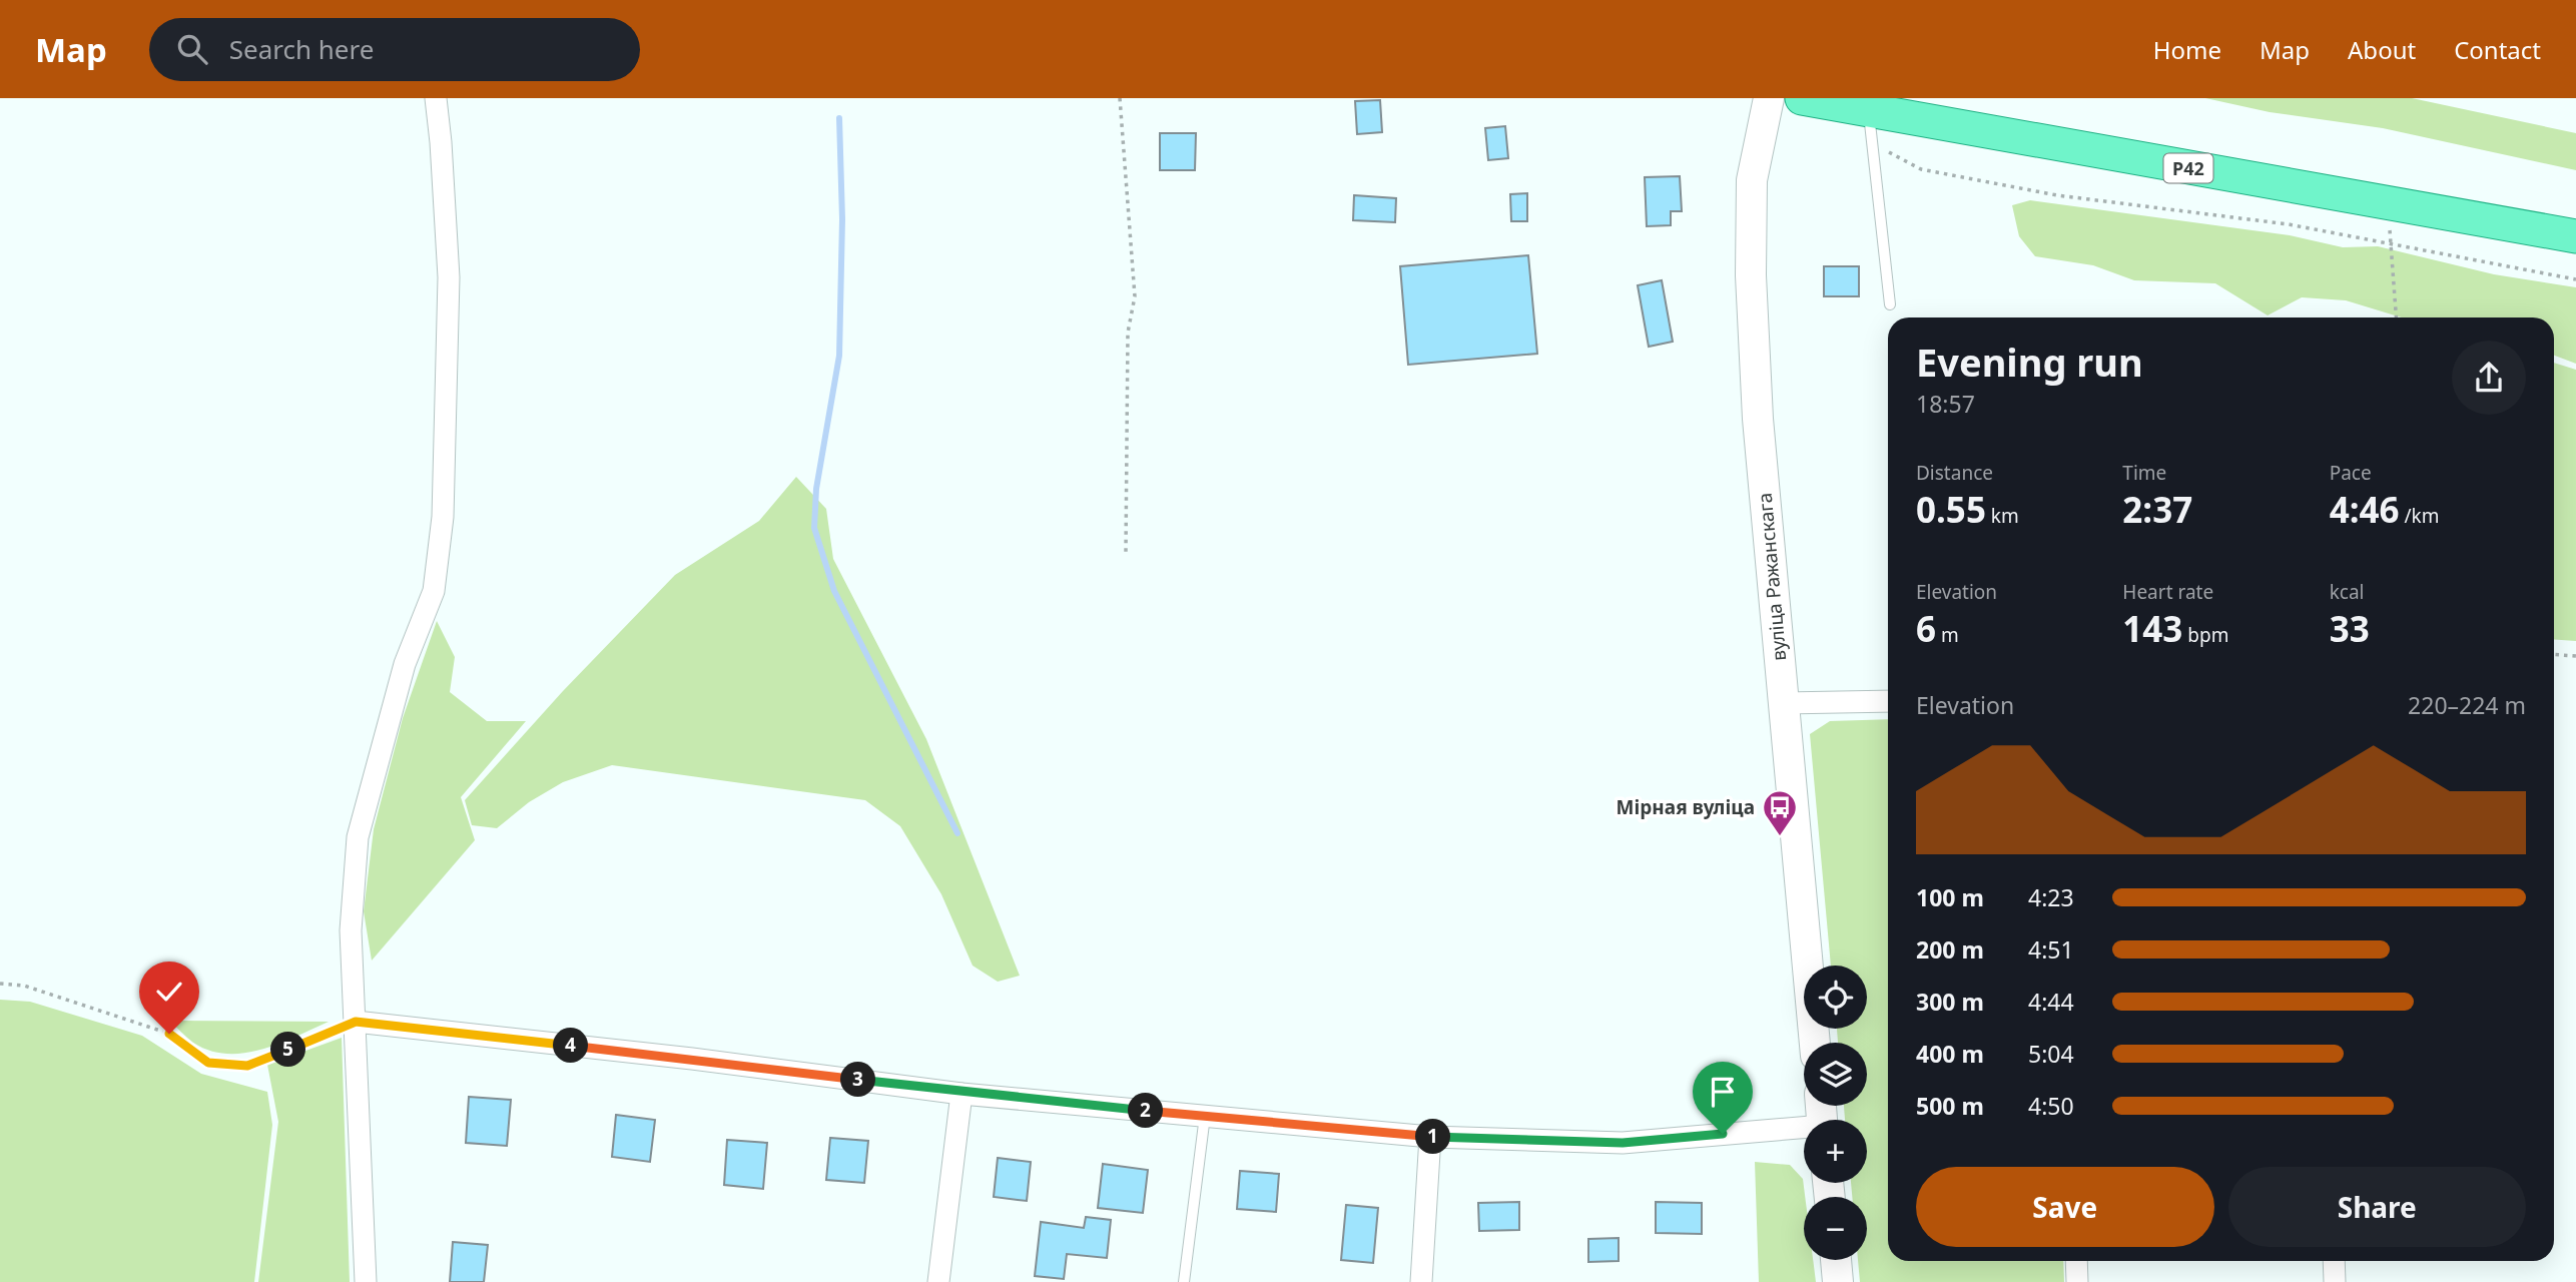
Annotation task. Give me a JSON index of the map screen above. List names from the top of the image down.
{
  "streets": {
    "main road": ["Р42"],
    "street": ["вуліца Ражанскага"]
  },
  "places": {
    "bus stop": ["Мірная вуліца"]
  },
  "page": {
    "header": "Map",
    "search": "Search here",
    "nav": [
      "Home",
      "Map",
      "About",
      "Contact"
    ],
    "heading": ["Evening run", "18:57"],
    "stats": [
      ["Distance", "0.55 km"],
      ["Time", "2:37"],
      ["Pace", "4:46 /km"],
      ["Elevation", "6 m"],
      ["Heart rate", "143 bpm"],
      ["kcal", "33"]
    ],
    "chart": ["Elevation", "220–224 m"],
    "list": [
      {
        "name": "100 m",
        "note": "4:23"
      },
      {
        "name": "200 m",
        "note": "4:51"
      },
      {
        "name": "300 m",
        "note": "4:44"
      },
      {
        "name": "400 m",
        "note": "5:04"
      },
      {
        "name": "500 m",
        "note": "4:50"
      }
    ],
    "map_buttons": ["+", "−"],
    "pins": [
      "4",
      "5",
      "3",
      "2",
      "1"
    ],
    "buttons": ["Save", "Share"]
  }
}
